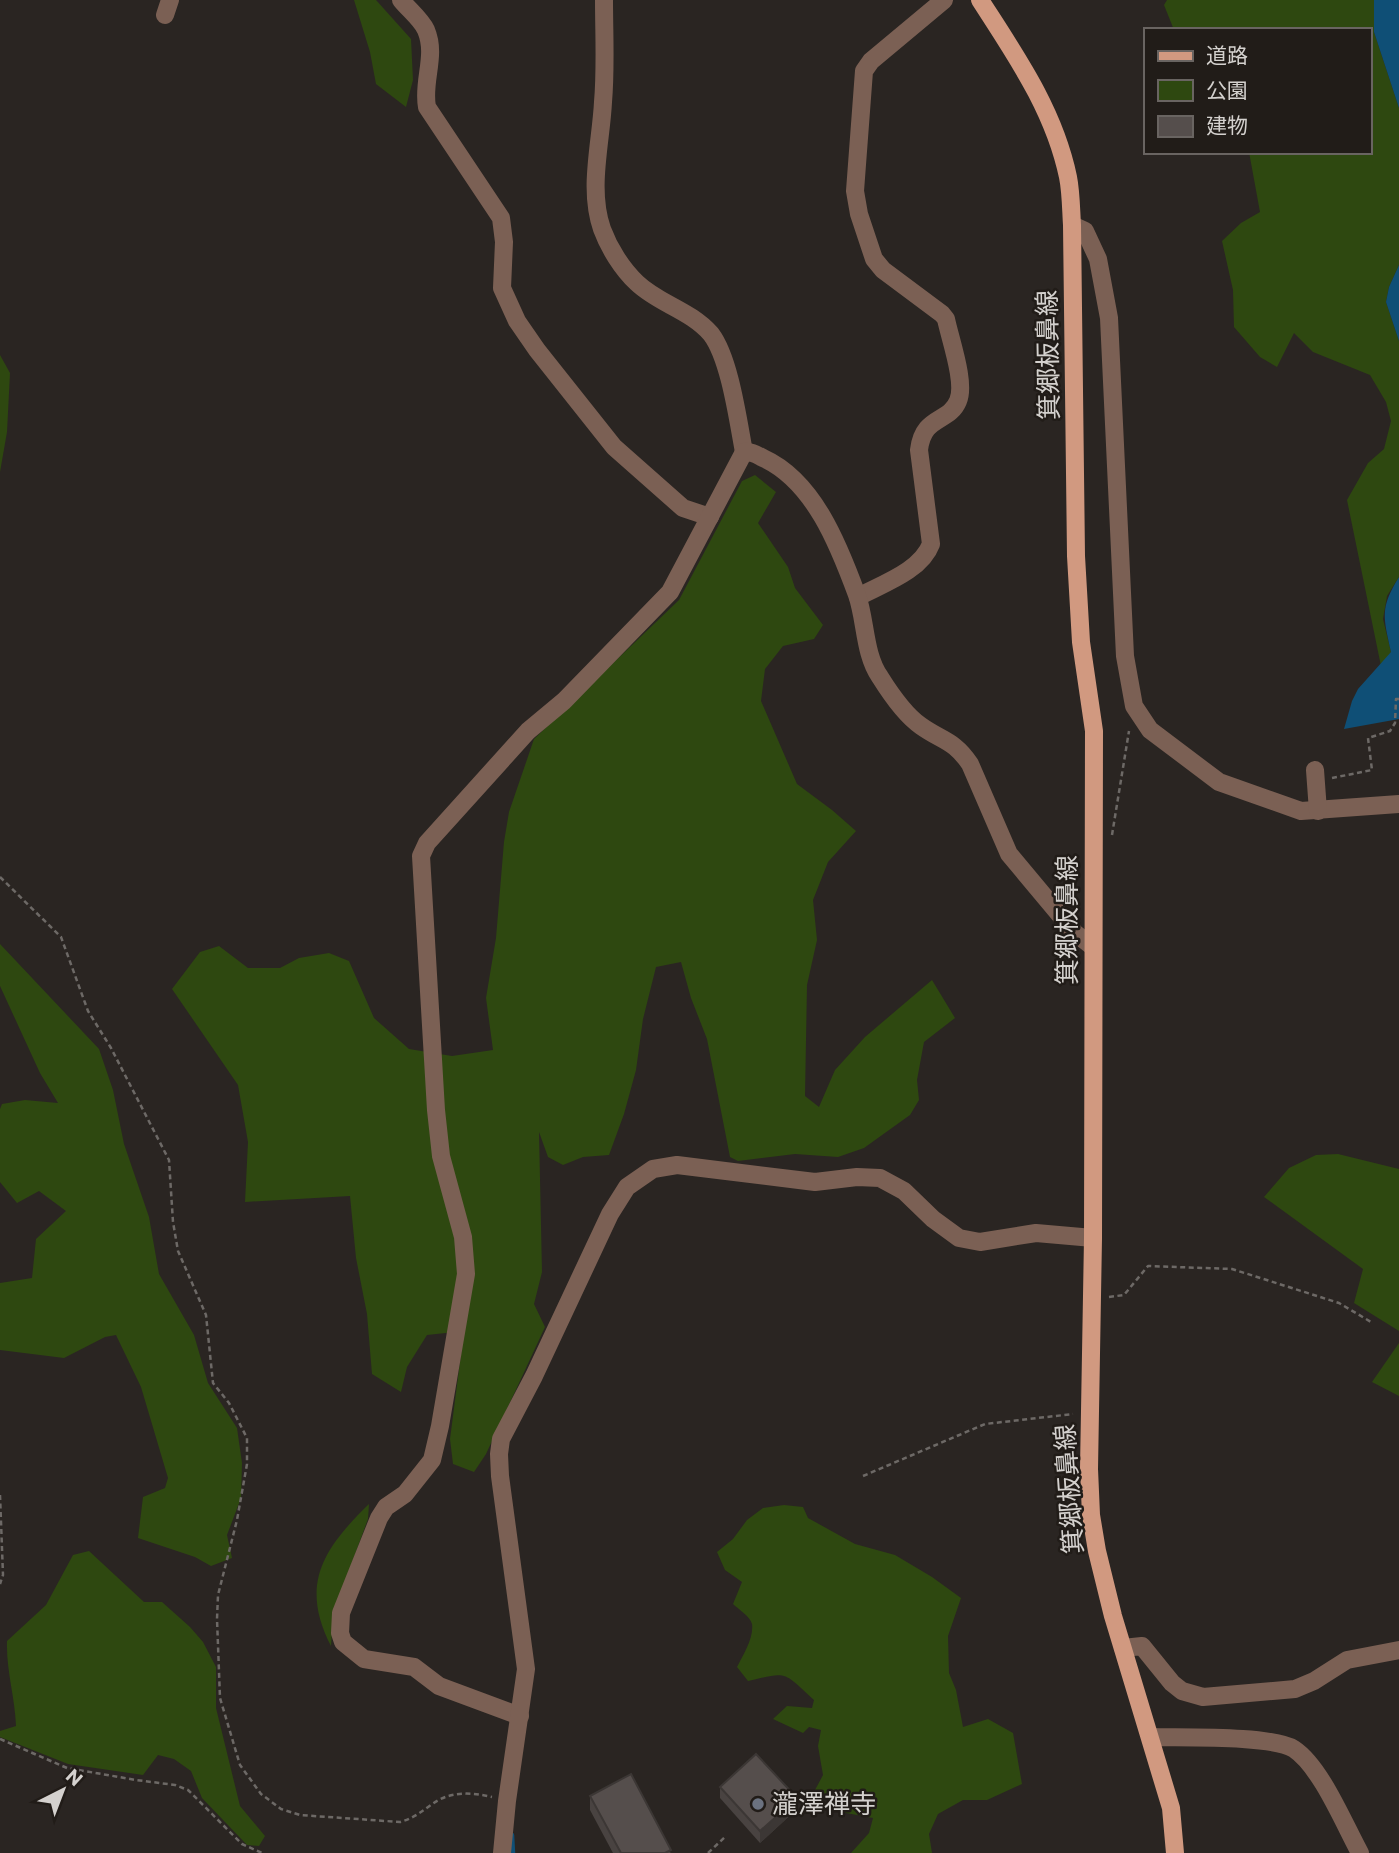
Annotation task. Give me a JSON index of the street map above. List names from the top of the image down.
{
  "streets": {
    "main road": ["箕郷板鼻線"]
  },
  "places": ["瀧澤禅寺"],
  "legend": ["道路", "公園", "建物"],
  "north": "top right"
}
